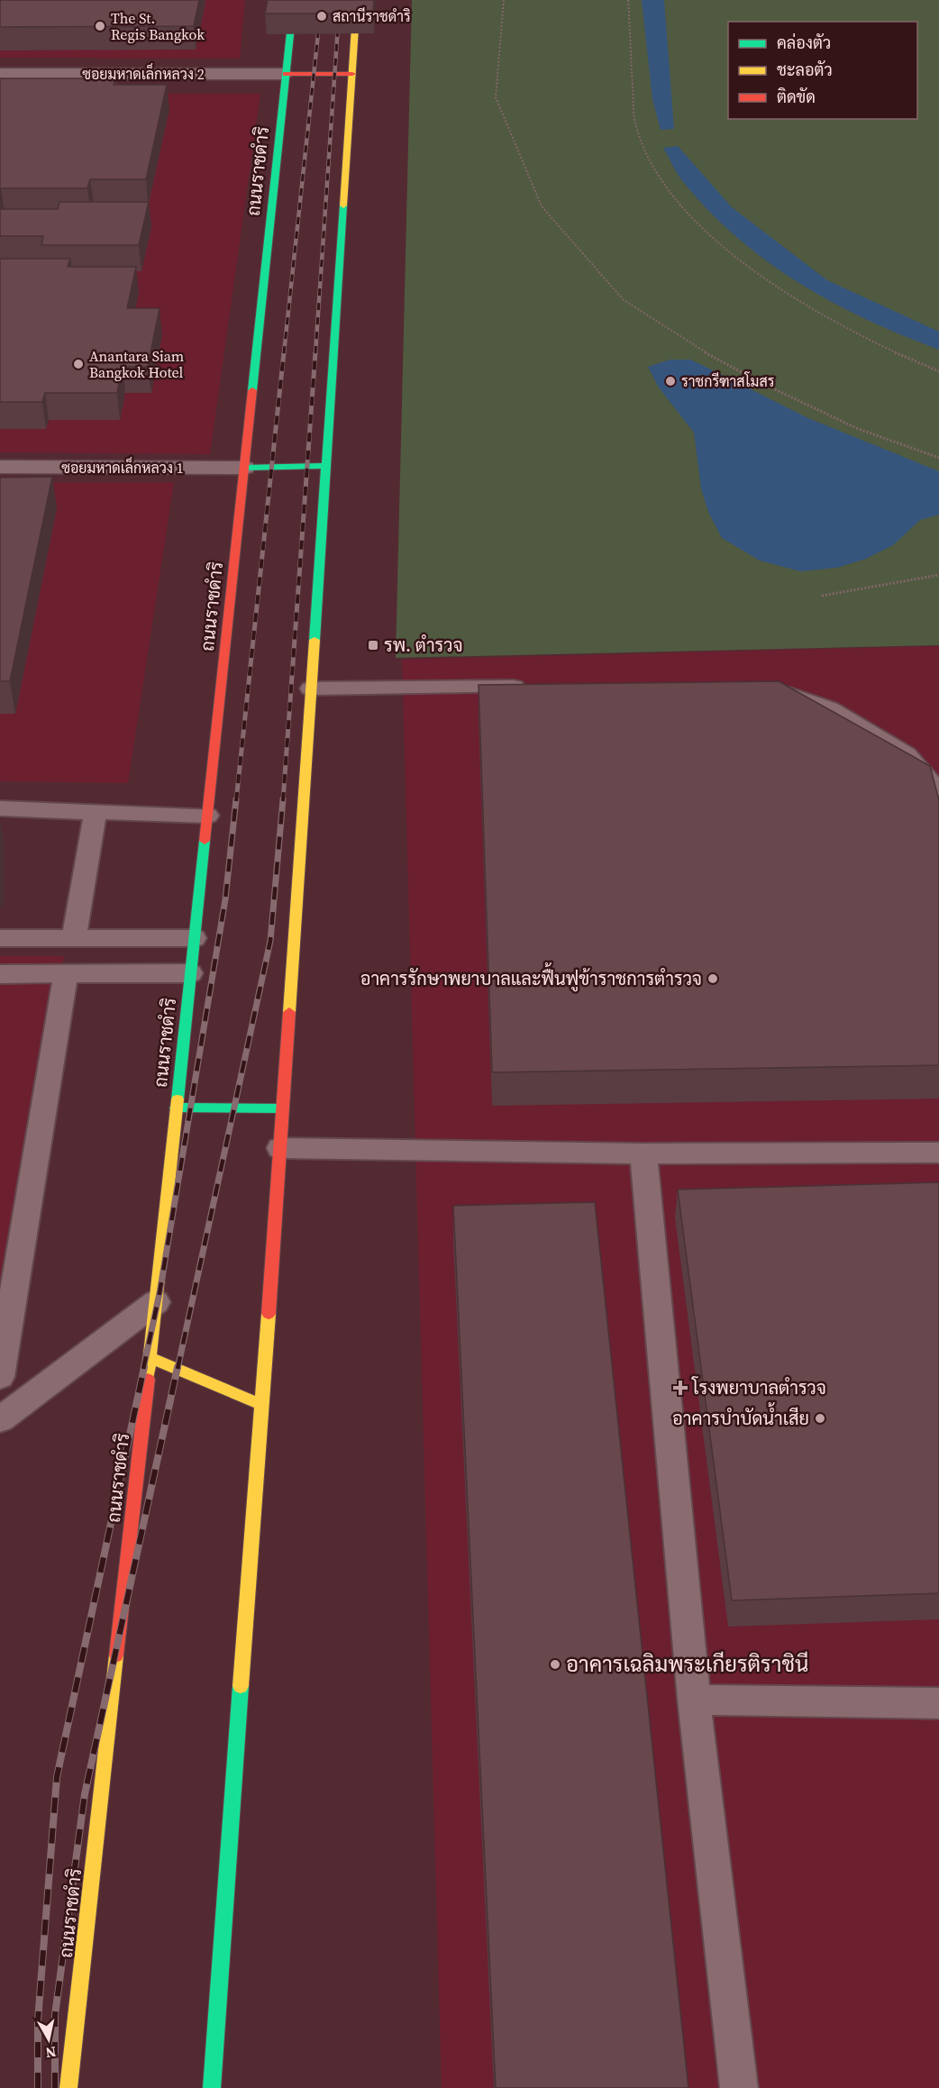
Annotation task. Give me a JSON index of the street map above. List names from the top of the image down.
{
  "streets": {
    "main road": ["ถนนราชดำริ"],
    "street": ["ซอยมหาดเล็กหลวง 2", "ซอยมหาดเล็กหลวง 1"]
  },
  "crossings": [
    ["ซอยมหาดเล็กหลวง 2", "ถนนราชดำริ"],
    ["ถนนราชดำริ", "ซอยมหาดเล็กหลวง 1"]
  ],
  "places": {
    "other": [
      "สถานีราชดำริ",
      "The St. Regis Bangkok",
      "Anantara Siam Bangkok Hotel",
      "ราชกรีฑาสโมสร",
      "อาคารรักษาพยาบาลและฟื้นฟูข้าราชการตำรวจ",
      "อาคารบำบัดน้ำเสีย",
      "อาคารเฉลิมพระเกียรติราชินี"
    ],
    "transit": ["รพ. ตำรวจ"],
    "health": ["โรงพยาบาลตำรวจ"]
  },
  "legend": ["คล่องตัว", "ชะลอตัว", "ติดขัด"],
  "north": "bottom"
}
